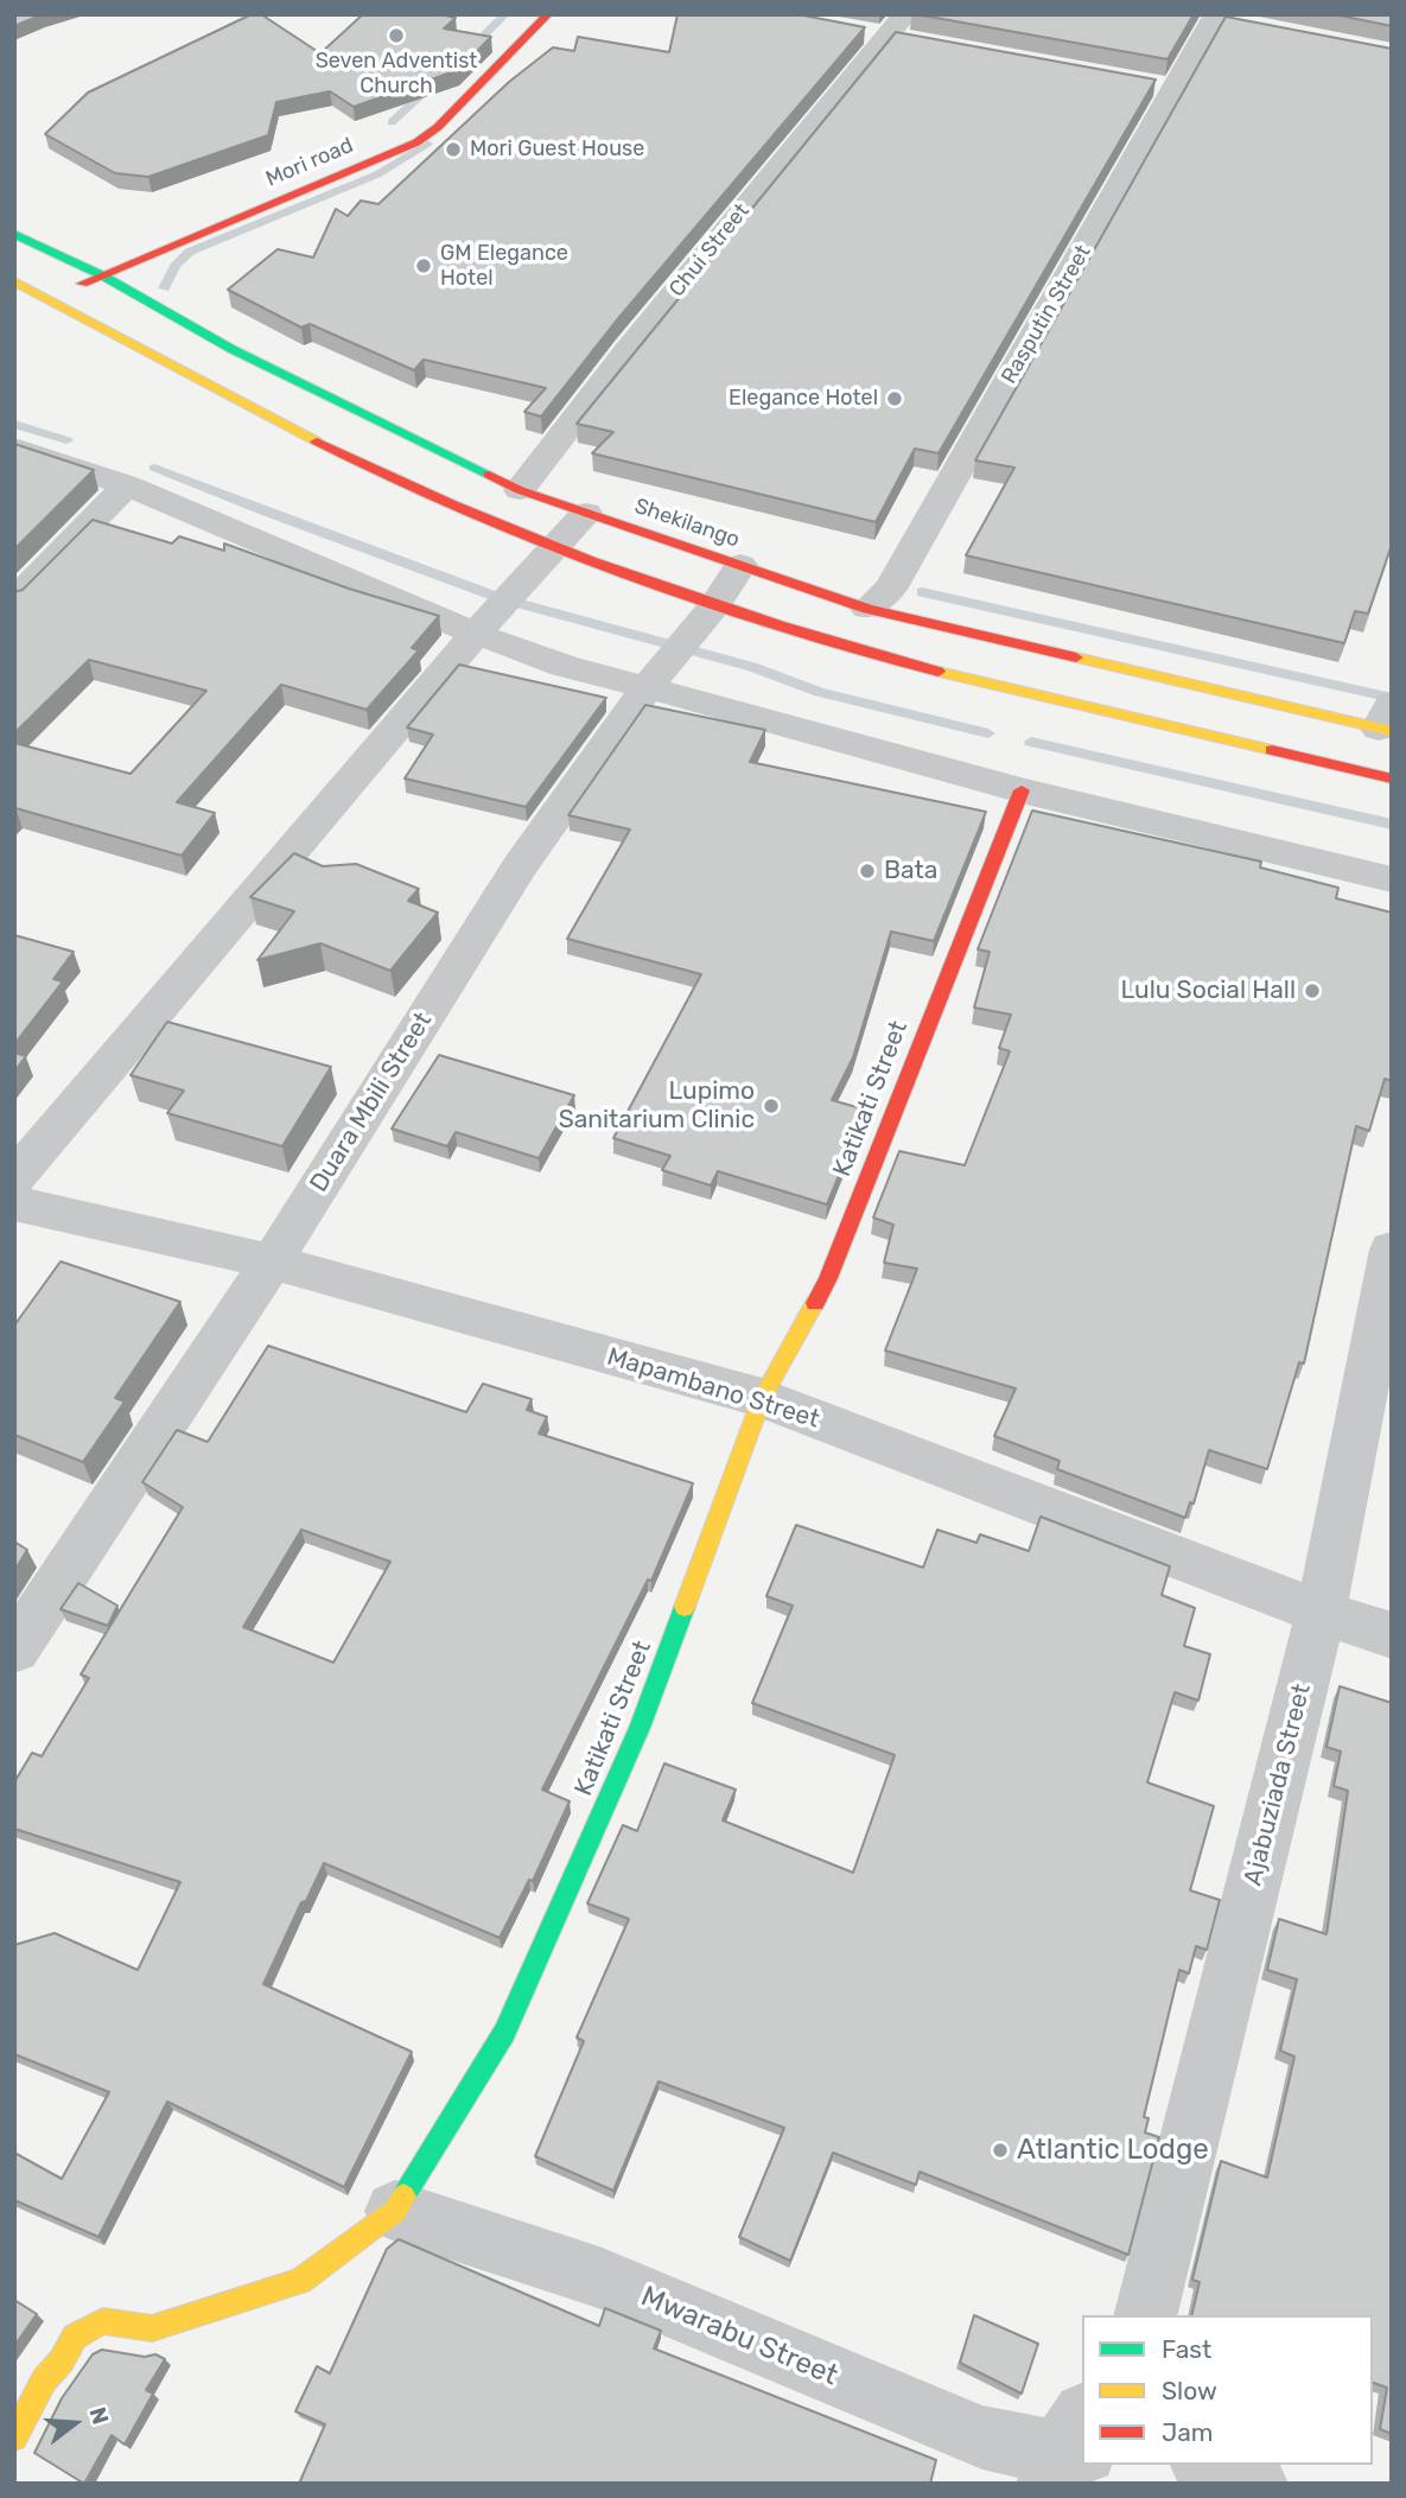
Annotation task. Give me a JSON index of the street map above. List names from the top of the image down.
{
  "streets": {
    "main road": ["Mori road", "Shekilango", "Katikati Street"],
    "street": [
      "Chui Street",
      "Rasputin Street",
      "Duara Mbili Street",
      "Mapambano Street",
      "Ajabuziada Street",
      "Mwarabu Street"
    ]
  },
  "crossings": [
    ["Mori road", "Shekilango"],
    ["Chui Street", "Shekilango"],
    ["Rasputin Street", "Shekilango"],
    ["Shekilango", "Duara Mbili Street"],
    ["Katikati Street", "Mapambano Street"],
    ["Katikati Street", "Mwarabu Street"],
    ["Duara Mbili Street", "Mapambano Street"],
    ["Mapambano Street", "Ajabuziada Street"]
  ],
  "places": [
    "Seven Adventist Church",
    "Mori Guest House",
    "GM Elegance Hotel",
    "Elegance Hotel",
    "Bata",
    "Lulu Social Hall",
    "Lupimo Sanitarium Clinic",
    "Atlantic Lodge"
  ],
  "legend": ["Fast", "Slow", "Jam"],
  "north": "right"
}
